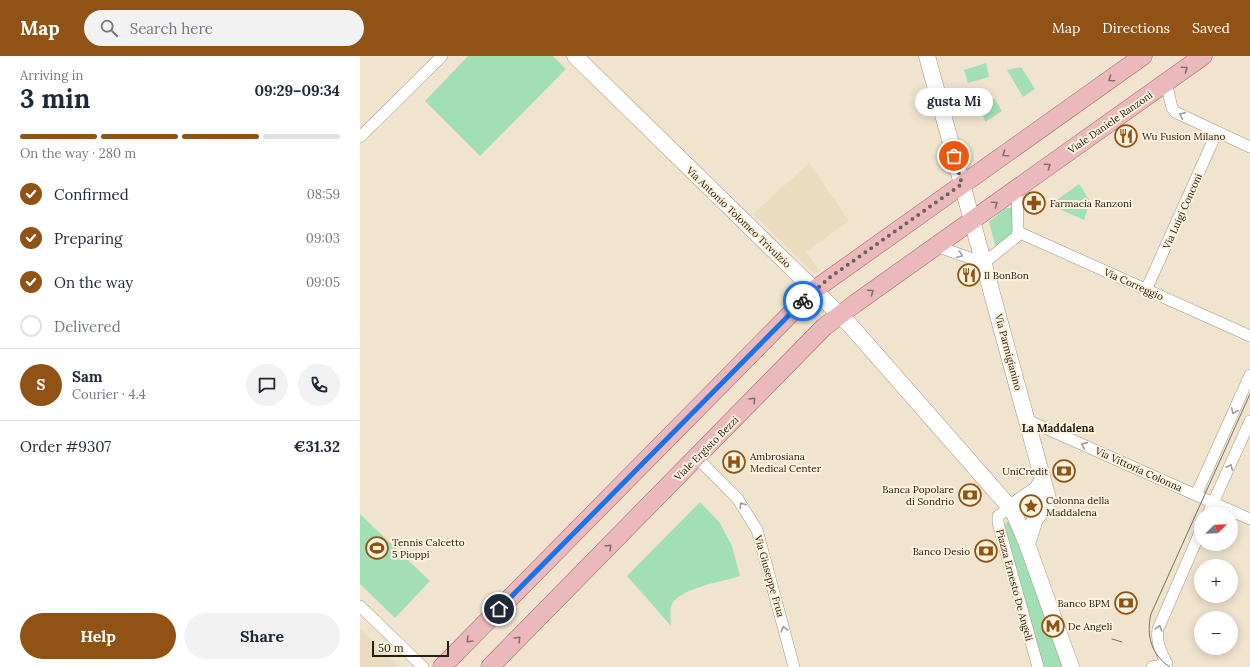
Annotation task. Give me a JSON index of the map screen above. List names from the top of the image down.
{
  "streets": {
    "main road": ["Viale Daniele Ranzoni", "Viale Ergisto Bezzi"],
    "street": [
      "Via Luigi Conconi",
      "Via Antonio Tolomeo Trivulzio",
      "Via Correggio",
      "Via Parmigianino",
      "Via Vittoria Colonna",
      "Via Giuseppe Frua",
      "Piazza Ernesto De Angeli"
    ]
  },
  "crossings": [
    ["Viale Daniele Ranzoni", "Via Parmigianino"],
    ["Viale Daniele Ranzoni", "Viale Ergisto Bezzi"],
    ["Via Luigi Conconi", "Via Correggio"],
    ["Via Antonio Tolomeo Trivulzio", "Viale Ergisto Bezzi"],
    ["Via Antonio Tolomeo Trivulzio", "Piazza Ernesto De Angeli"],
    ["Via Parmigianino", "Viale Ergisto Bezzi"],
    ["Via Parmigianino", "Via Vittoria Colonna"],
    ["Via Parmigianino", "Piazza Ernesto De Angeli"],
    ["Viale Ergisto Bezzi", "Via Giuseppe Frua"]
  ],
  "one_way": ["Via Vittoria Colonna", "Via Giuseppe Frua"],
  "districts": ["La Maddalena"],
  "places": {
    "restaurant": ["Wu Fusion Milano", "Il BonBon"],
    "other": ["gusta Mi"],
    "pharmacy": ["Farmacia Ranzoni"],
    "hospital": ["Ambrosiana Medical Center"],
    "bank": [
      "UniCredit",
      "Banca Popolare di Sondrio",
      "Banco Desio",
      "Banco BPM"
    ],
    "place": ["Colonna della Maddalena"],
    "sports": ["Tennis Calcetto 5 Pioppi"],
    "metro station": ["De Angeli"]
  },
  "scale_bar": "50 m",
  "north": "top right",
  "page": {
    "header": "Map",
    "search": "Search here",
    "nav": ["Map", "Directions", "Saved"],
    "heading": ["3 min", "Arriving in", "09:29–09:34"],
    "panel": [
      "Sam",
      "Courier · 4.4",
      "Order #9307",
      "€31.32"
    ],
    "bubble": "gusta Mi",
    "bar": "On the way · 280 m",
    "list": [
      ["Confirmed", "08:59"],
      ["Preparing", "09:03"],
      ["On the way", "09:05"],
      "Delivered"
    ],
    "round": "S",
    "map_buttons": ["+", "−"],
    "buttons": ["Help", "Share"],
    "scale": "50 m"
  }
}
